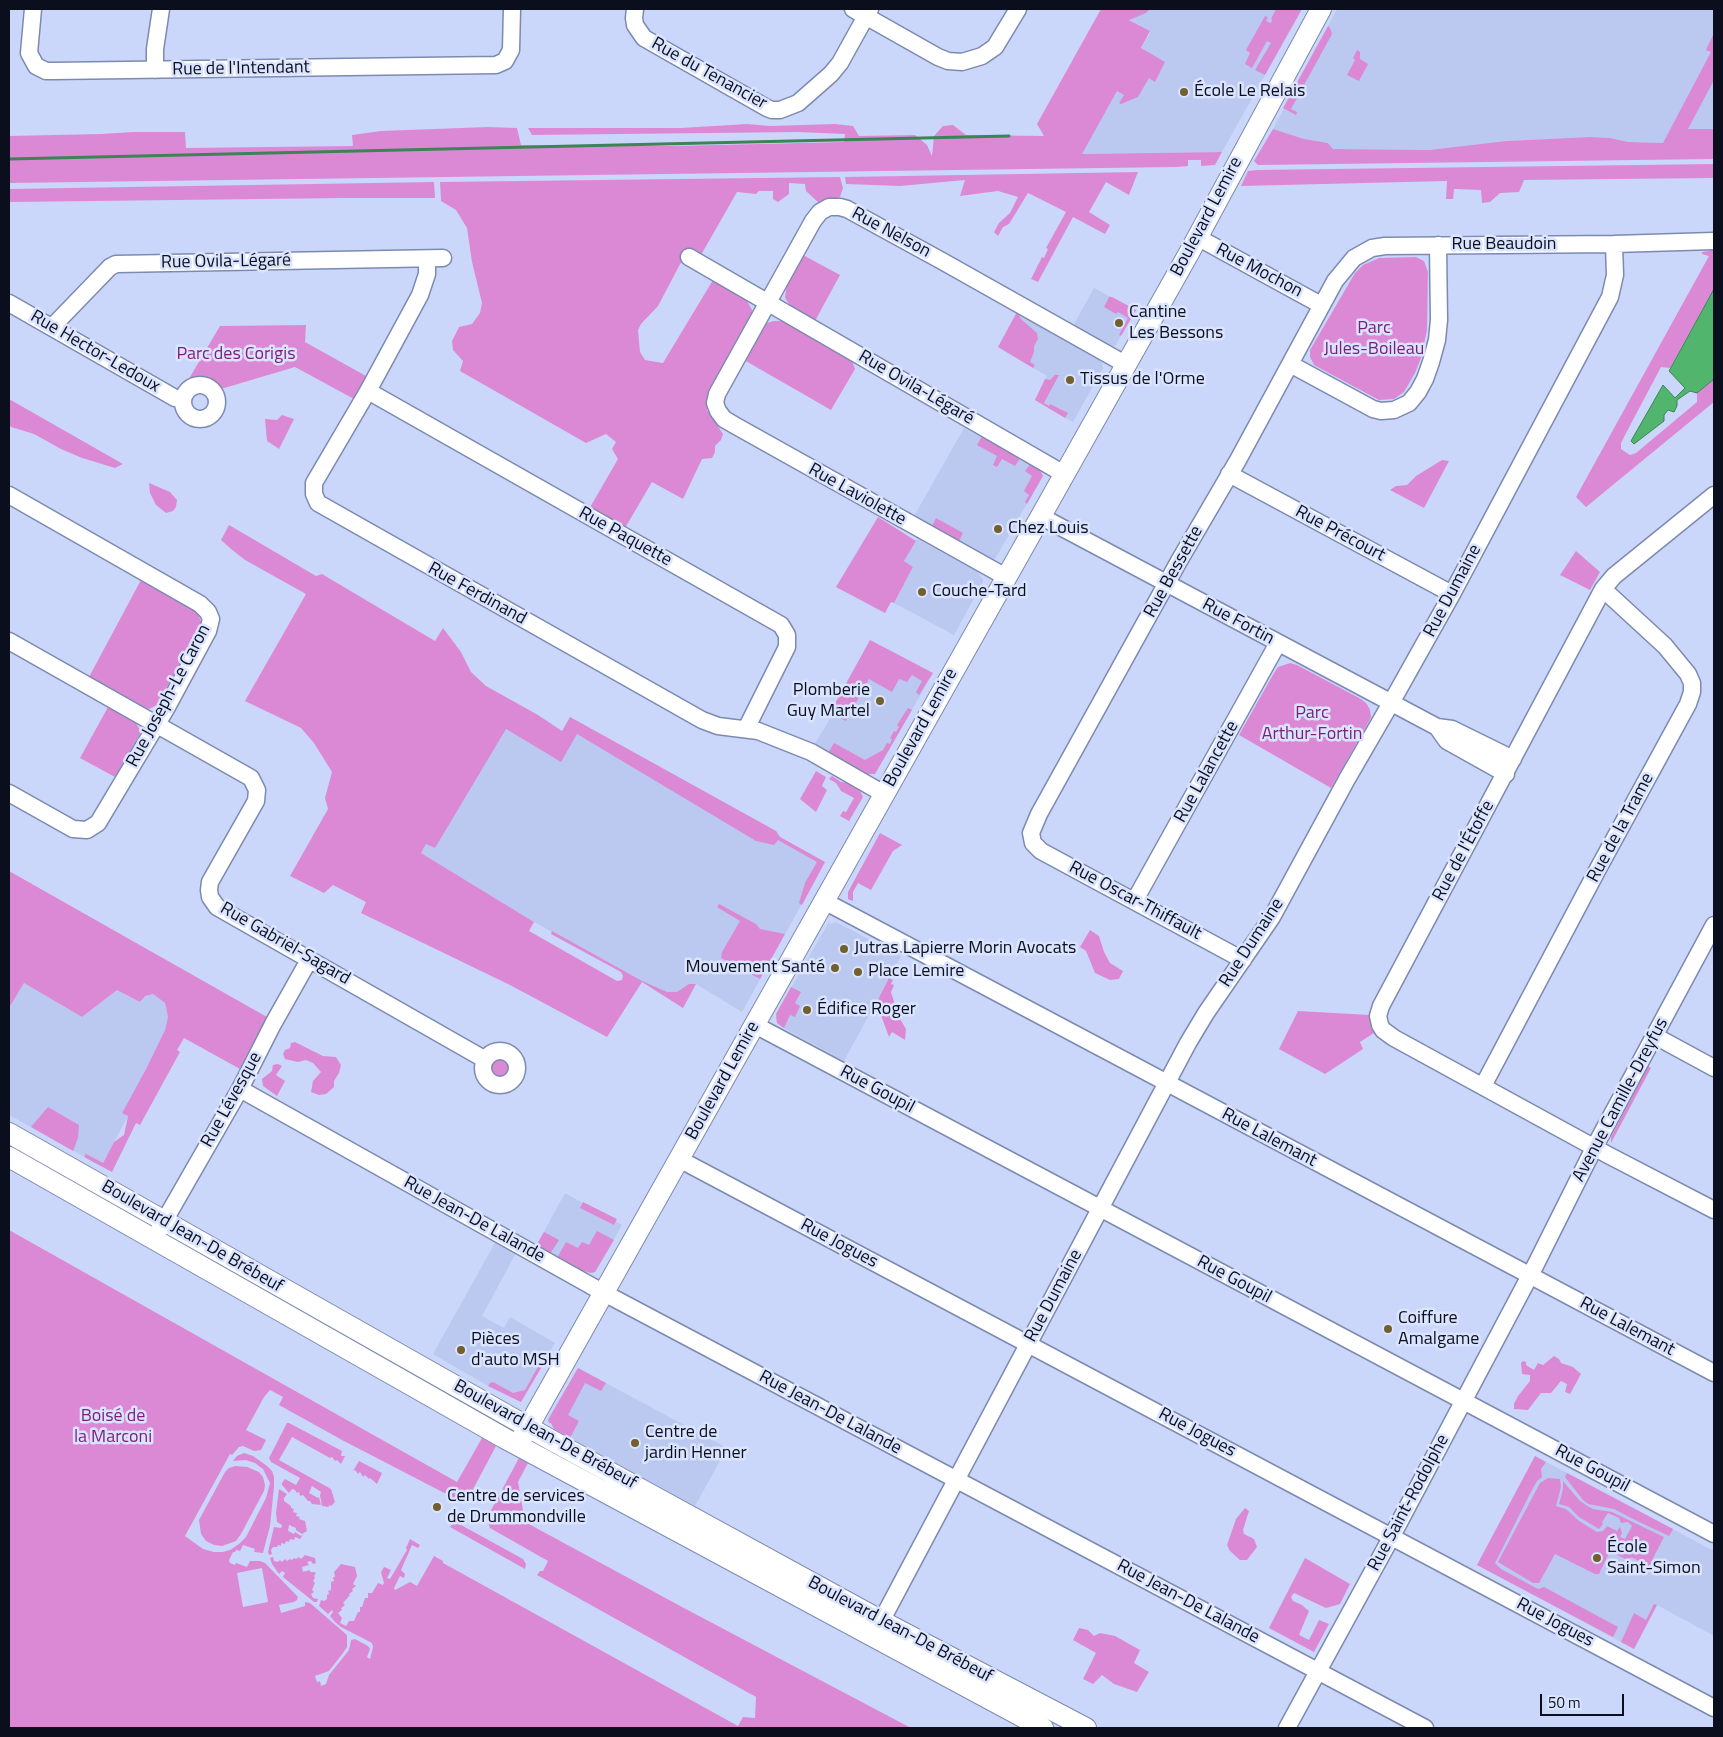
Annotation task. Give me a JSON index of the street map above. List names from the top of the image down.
{
  "streets": {
    "main road": ["Boulevard Lemire", "Boulevard Jean-De Brébeuf"],
    "street": [
      "Rue de l'Intendant",
      "Rue du Tenancier",
      "Rue Nelson",
      "Rue Beaudoin",
      "Rue Ovila-Légaré",
      "Rue Mochon",
      "Rue Hector-Ledoux",
      "Rue Laviolette",
      "Rue Précourt",
      "Rue Paquette",
      "Rue Bessette",
      "Rue Dumaine",
      "Rue Ferdinand",
      "Rue Fortin",
      "Rue Joseph-Le Caron",
      "Rue Lalancette",
      "Rue de la Trame",
      "Rue de l'Étoffe",
      "Rue Oscar-Thiffault",
      "Rue Gabriel-Sagard",
      "Rue Goupil",
      "Rue Lévesque",
      "Avenue Camille-Dreyfus",
      "Rue Lalemant",
      "Rue Jean-De Lalande",
      "Rue Jogues",
      "Rue Saint-Rodolphe"
    ]
  },
  "crossings": [
    ["Boulevard Lemire", "Rue Nelson"],
    ["Boulevard Lemire", "Rue Ovila-Légaré"],
    ["Boulevard Lemire", "Rue Mochon"],
    ["Boulevard Lemire", "Rue Laviolette"],
    ["Boulevard Lemire", "Rue Ferdinand"],
    ["Boulevard Lemire", "Rue Fortin"],
    ["Boulevard Lemire", "Rue Goupil"],
    ["Boulevard Lemire", "Rue Lalemant"],
    ["Boulevard Lemire", "Rue Jean-De Lalande"],
    ["Boulevard Lemire", "Boulevard Jean-De Brébeuf"],
    ["Boulevard Lemire", "Rue Jogues"],
    ["Rue Nelson", "Rue Ovila-Légaré"],
    ["Rue Nelson", "Rue Laviolette"],
    ["Rue Beaudoin", "Rue Mochon"],
    ["Rue Beaudoin", "Rue Bessette"],
    ["Rue Beaudoin", "Rue Dumaine"],
    ["Rue Ovila-Légaré", "Rue Hector-Ledoux"],
    ["Rue Ovila-Légaré", "Rue Ferdinand"],
    ["Rue Mochon", "Rue Bessette"],
    ["Rue Précourt", "Rue Bessette"],
    ["Rue Précourt", "Rue Dumaine"],
    ["Rue Paquette", "Rue Ferdinand"],
    ["Rue Bessette", "Rue Fortin"],
    ["Rue Bessette", "Rue Oscar-Thiffault"],
    ["Rue Dumaine", "Rue Fortin"],
    ["Rue Dumaine", "Rue Oscar-Thiffault"],
    ["Rue Dumaine", "Rue Goupil"],
    ["Rue Dumaine", "Rue Lalemant"],
    ["Rue Dumaine", "Rue Jean-De Lalande"],
    ["Rue Dumaine", "Boulevard Jean-De Brébeuf"],
    ["Rue Dumaine", "Rue Jogues"],
    ["Rue Fortin", "Rue Lalancette"],
    ["Rue Fortin", "Rue de l'Étoffe"],
    ["Rue Joseph-Le Caron", "Rue Gabriel-Sagard"],
    ["Rue Lalancette", "Rue Oscar-Thiffault"],
    ["Rue de la Trame", "Rue de l'Étoffe"],
    ["Rue de l'Étoffe", "Avenue Camille-Dreyfus"],
    ["Rue Gabriel-Sagard", "Rue Lévesque"],
    ["Rue Goupil", "Rue Saint-Rodolphe"],
    ["Rue Lévesque", "Rue Jean-De Lalande"],
    ["Rue Lévesque", "Boulevard Jean-De Brébeuf"],
    ["Avenue Camille-Dreyfus", "Rue Lalemant"],
    ["Avenue Camille-Dreyfus", "Rue Saint-Rodolphe"],
    ["Rue Lalemant", "Rue Saint-Rodolphe"],
    ["Rue Jean-De Lalande", "Rue Saint-Rodolphe"],
    ["Rue Jogues", "Rue Saint-Rodolphe"]
  ],
  "parks": [
    "Parc Jules-Boileau",
    "Parc des Corigis",
    "Parc Arthur-Fortin",
    "Boisé de la Marconi"
  ],
  "places": [
    "École Le Relais",
    "Cantine Les Bessons",
    "Tissus de l'Orme",
    "Chez Louis",
    "Couche-Tard",
    "Plomberie Guy Martel",
    "Jutras Lapierre Morin Avocats",
    "Mouvement Santé",
    "Place Lemire",
    "Édifice Roger",
    "Coiffure Amalgame",
    "Pièces d'auto MSH",
    "Centre de jardin Henner",
    "Centre de services de Drummondville",
    "École Saint-Simon"
  ],
  "scale_bar": "50 m"
}
